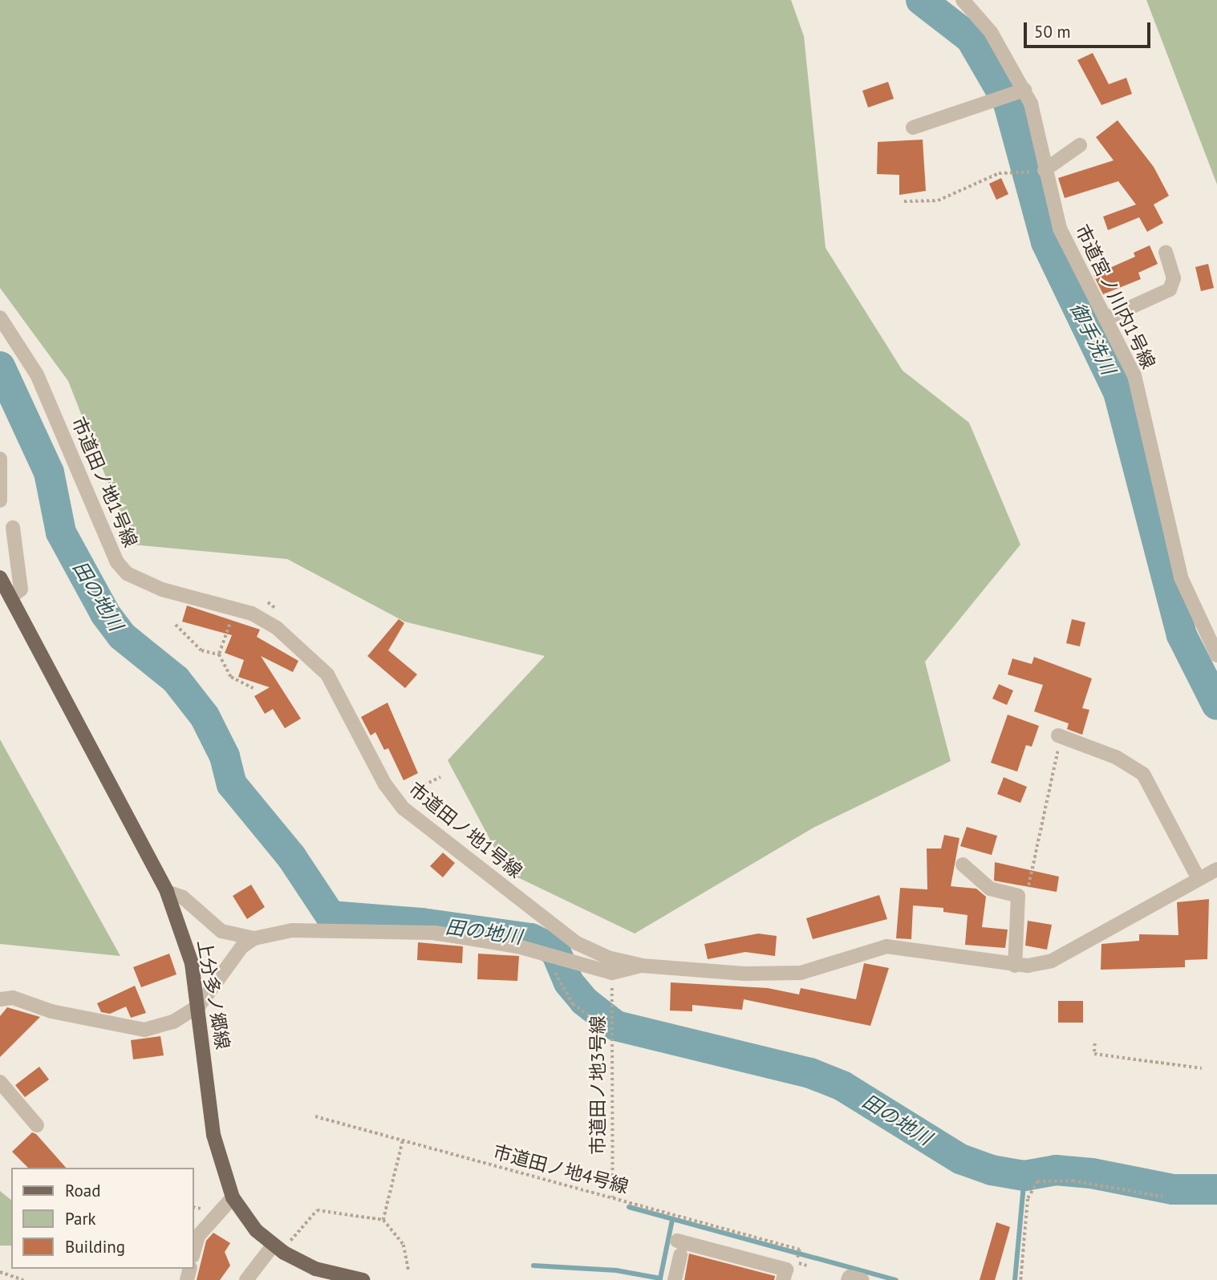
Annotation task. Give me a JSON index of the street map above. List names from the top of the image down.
{
  "streets": {
    "main road": ["上分多ノ郷線"],
    "street": ["市道宮ノ川内1号線", "市道田ノ地1号線"],
    "path": ["市道田ノ地3号線", "市道田ノ地4号線"]
  },
  "crossings": [
    ["市道田ノ地3号線", "市道田ノ地4号線"]
  ],
  "water": ["御手洗川", "田の地川"],
  "legend": ["Road", "Park", "Building"],
  "scale_bar": "50 m"
}
